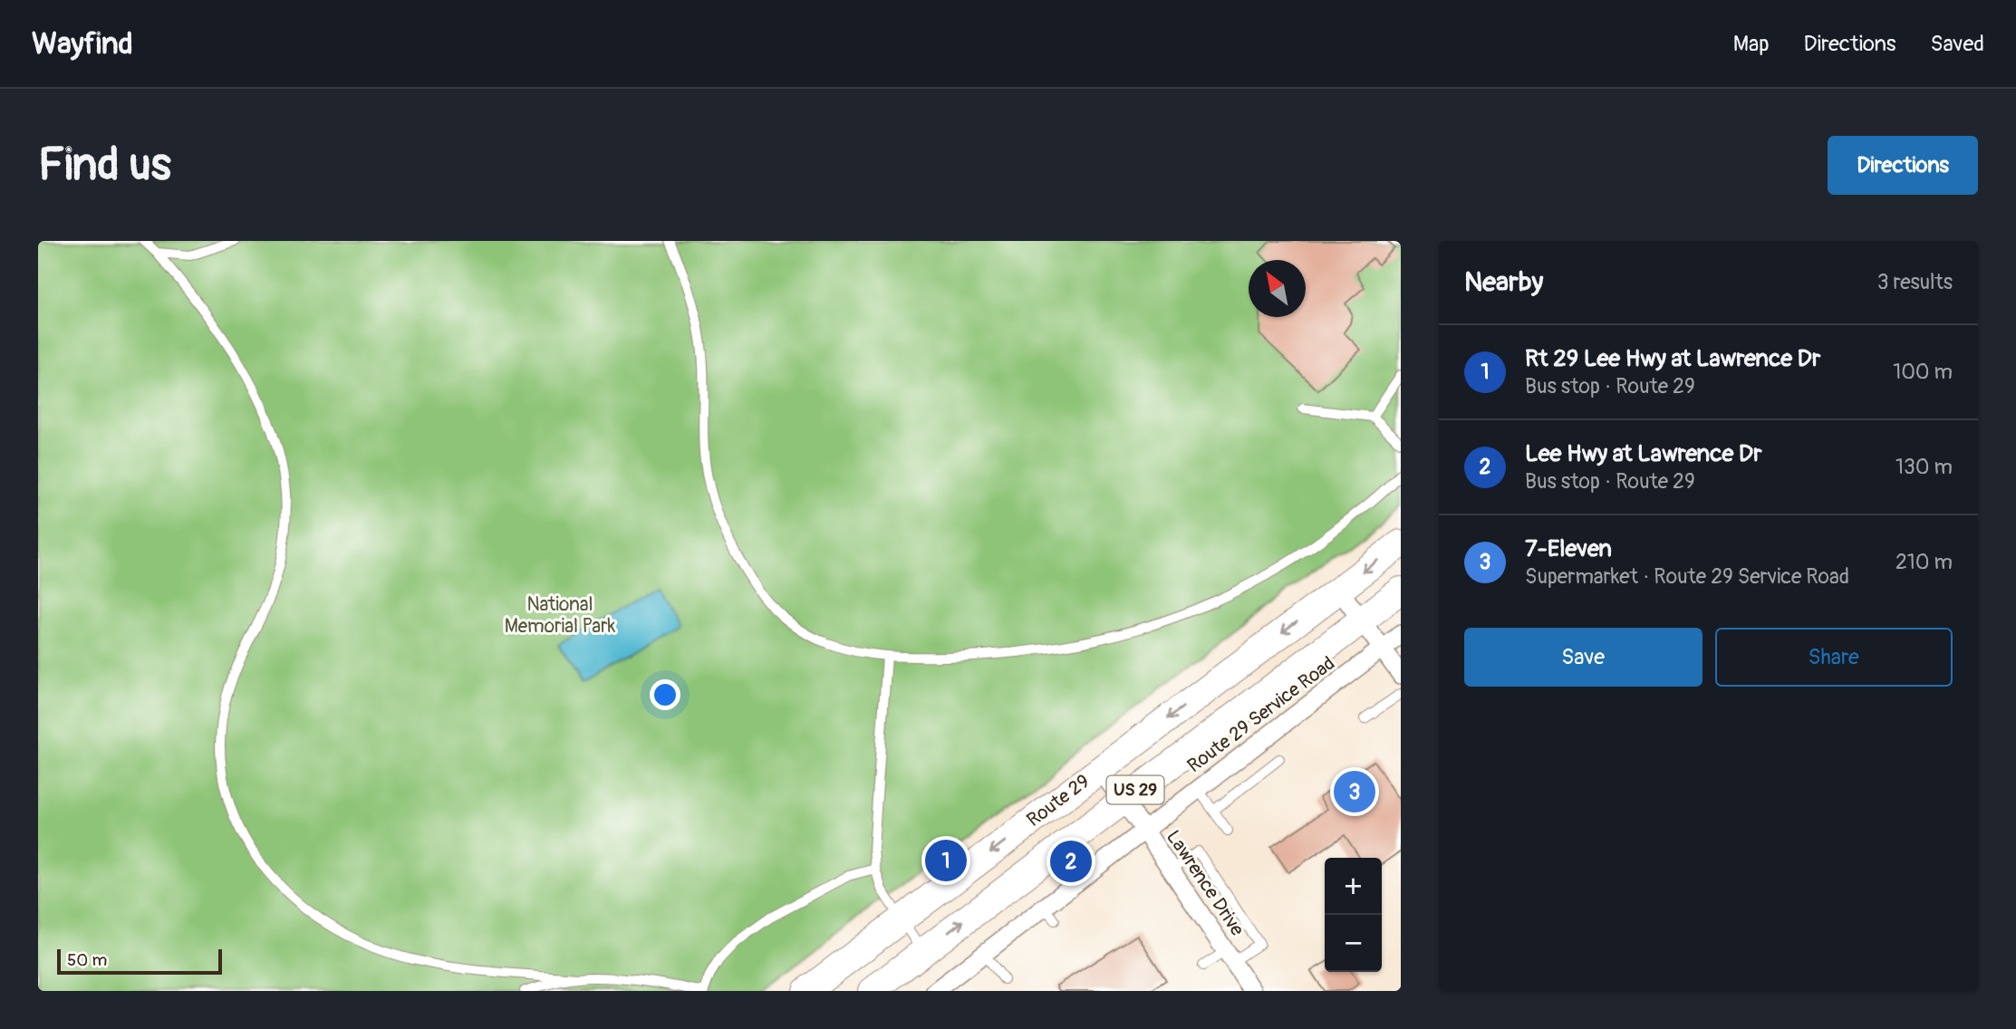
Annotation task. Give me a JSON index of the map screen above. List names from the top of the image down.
{
  "streets": {
    "main road": ["US 29", "Route 29"],
    "street": ["Route 29 Service Road", "Lawrence Drive"]
  },
  "crossings": [
    ["Route 29 Service Road", "Lawrence Drive"],
    ["Route 29", "Lawrence Drive"]
  ],
  "parks": ["National Memorial Park"],
  "scale_bar": "50 m",
  "north": "top left",
  "page": {
    "header": "Wayfind",
    "nav": ["Map", "Directions", "Saved"],
    "buttons": [
      "Directions",
      ["Save", "Share"]
    ],
    "title": "Find us",
    "heading": ["Nearby", "3 results"],
    "list": [
      {
        "mark": "1",
        "name": "Rt 29 Lee Hwy at Lawrence Dr",
        "note": "Bus stop · Route 29",
        "value": "100 m"
      },
      {
        "mark": "2",
        "name": "Lee Hwy at Lawrence Dr",
        "note": "Bus stop · Route 29",
        "value": "130 m"
      },
      {
        "mark": "3",
        "name": "7-Eleven",
        "note": "Supermarket · Route 29 Service Road",
        "value": "210 m"
      }
    ],
    "pins": ["3", "1", "2"],
    "map_buttons": ["+", "−"],
    "scale": "50 m"
  }
}
